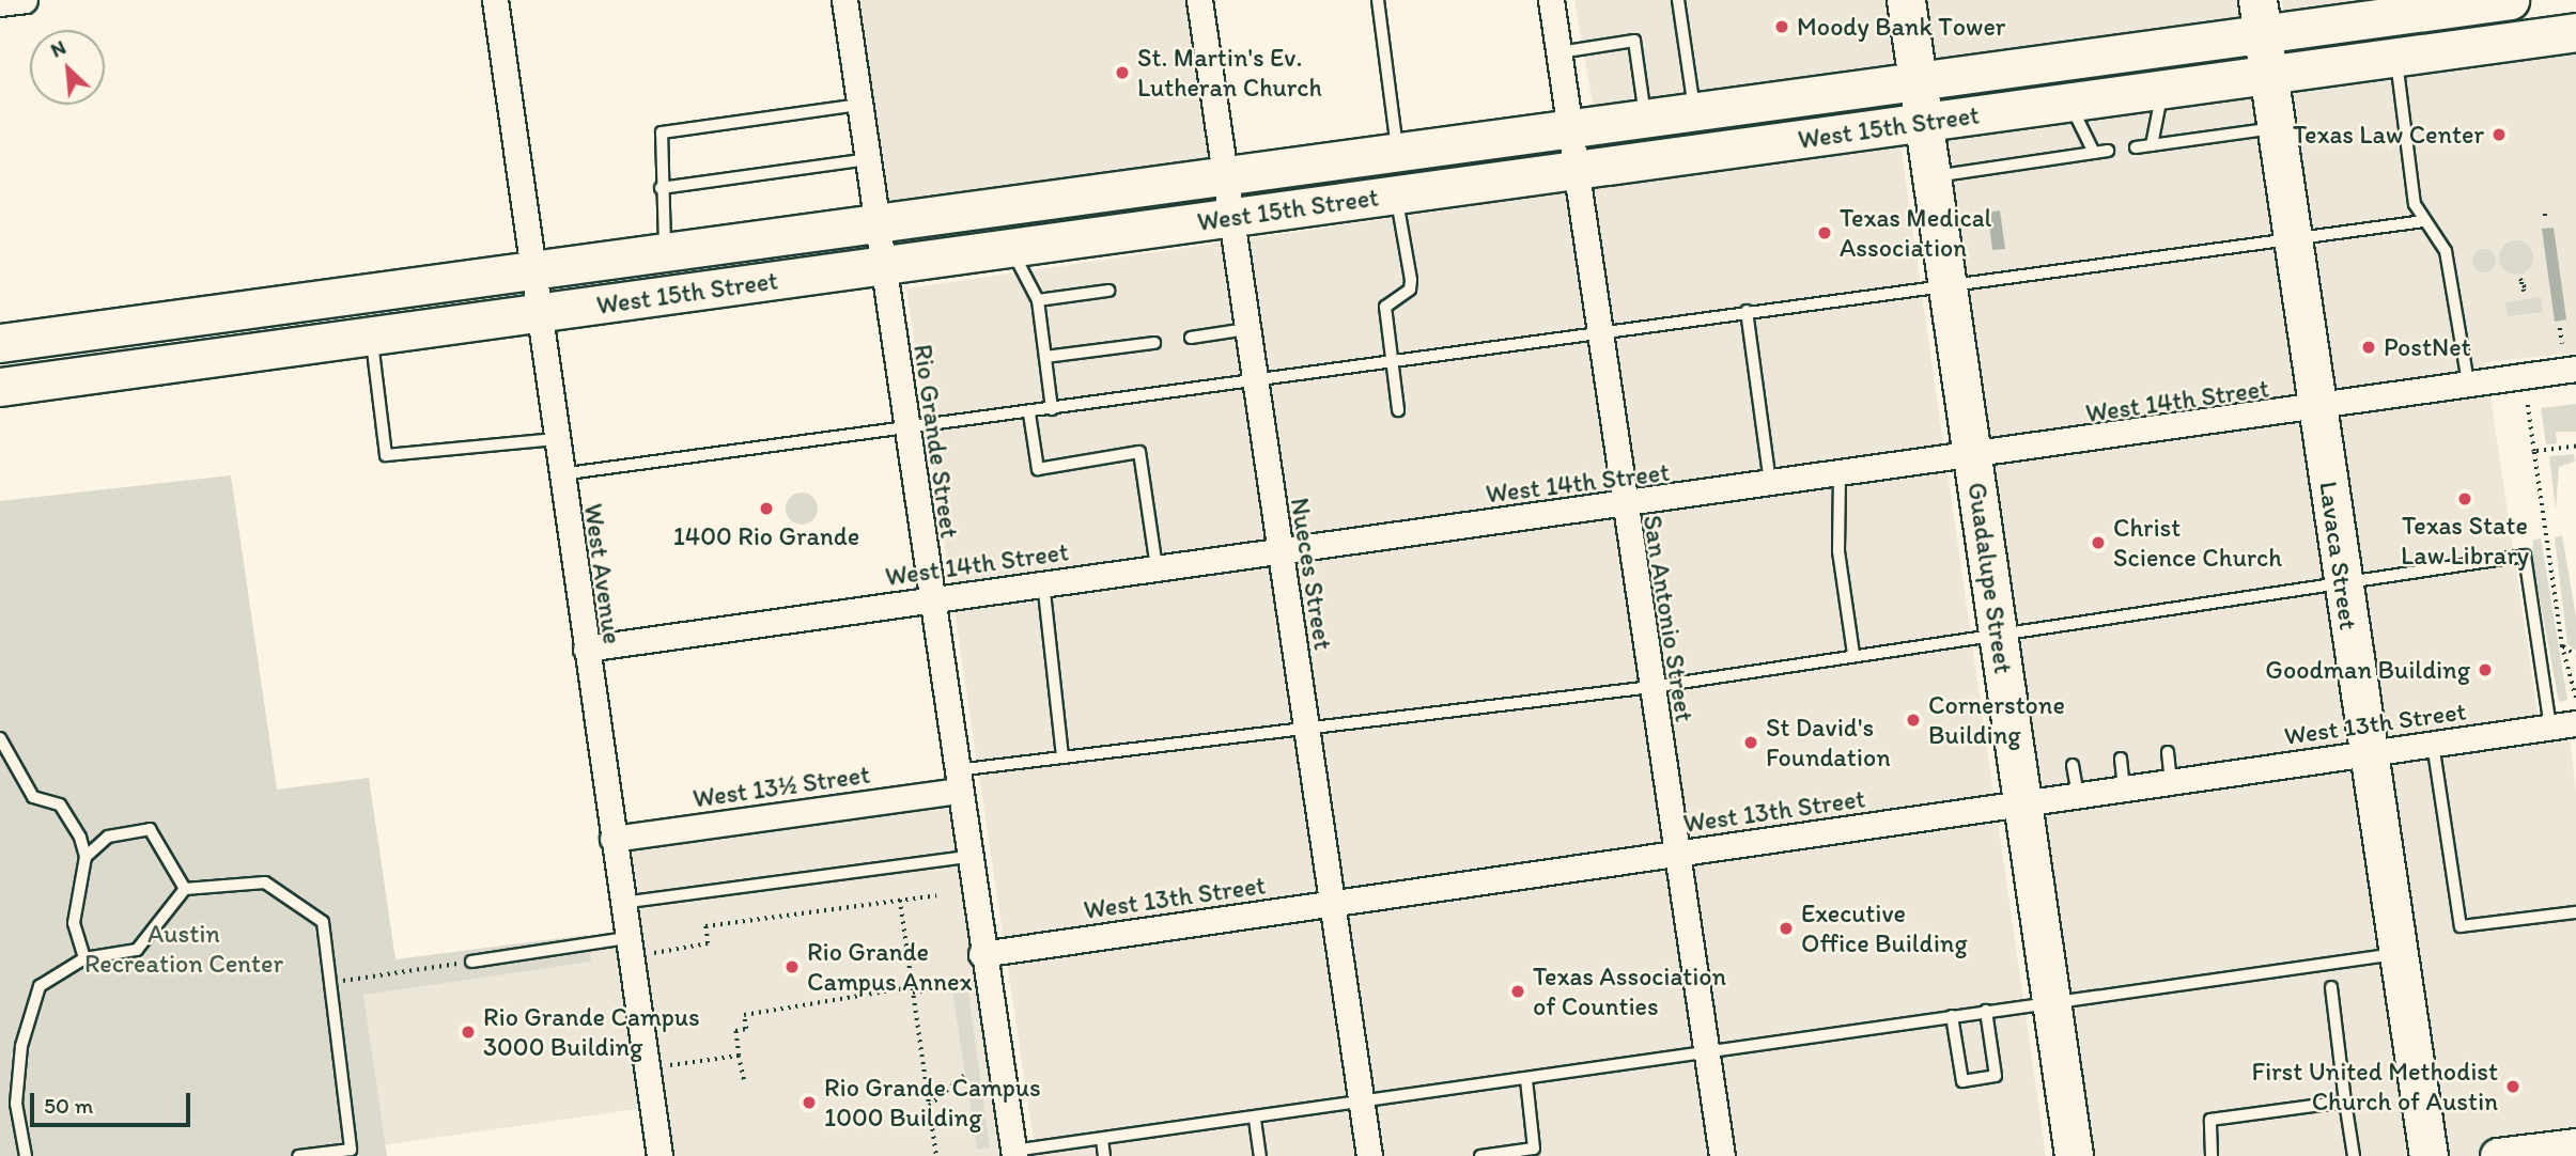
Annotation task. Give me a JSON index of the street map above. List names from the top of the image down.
{
  "streets": {
    "main road": ["West 15th Street", "Lavaca Street", "Guadalupe Street"],
    "street": [
      "West 14th Street",
      "Rio Grande Street",
      "West Avenue",
      "Nueces Street",
      "San Antonio Street",
      "West 13th Street",
      "West 13½ Street"
    ]
  },
  "crossings": [
    ["West 15th Street", "Rio Grande Street"],
    ["West 15th Street", "Lavaca Street"],
    ["West 15th Street", "West Avenue"],
    ["West 15th Street", "Nueces Street"],
    ["West 15th Street", "Guadalupe Street"],
    ["West 15th Street", "San Antonio Street"],
    ["West 14th Street", "Rio Grande Street"],
    ["West 14th Street", "Lavaca Street"],
    ["West 14th Street", "West Avenue"],
    ["West 14th Street", "Nueces Street"],
    ["West 14th Street", "Guadalupe Street"],
    ["West 14th Street", "San Antonio Street"],
    ["Rio Grande Street", "West 13th Street"],
    ["Rio Grande Street", "West 13½ Street"],
    ["Lavaca Street", "West 13th Street"],
    ["West Avenue", "West 13½ Street"],
    ["Nueces Street", "West 13th Street"],
    ["Guadalupe Street", "West 13th Street"],
    ["San Antonio Street", "West 13th Street"]
  ],
  "parks": ["Austin Recreation Center"],
  "places": [
    "Moody Bank Tower",
    "St. Martin's Ev. Lutheran Church",
    "Texas Law Center",
    "Texas Medical Association",
    "PostNet",
    "Texas State Law Library",
    "1400 Rio Grande",
    "Christ Science Church",
    "Goodman Building",
    "Cornerstone Building",
    "St David's Foundation",
    "Executive Office Building",
    "Rio Grande Campus Annex",
    "Texas Association of Counties",
    "Rio Grande Campus 3000 Building",
    "First United Methodist Church of Austin",
    "Rio Grande Campus 1000 Building"
  ],
  "scale_bar": "50 m",
  "north": "top left"
}
